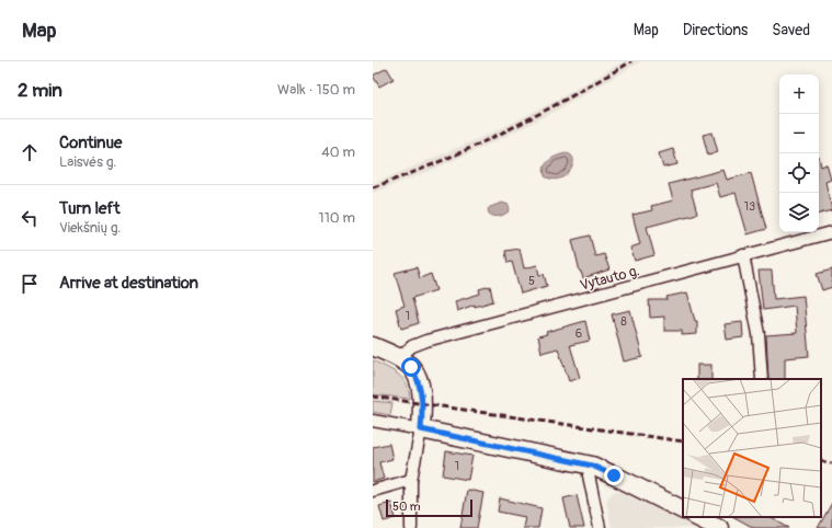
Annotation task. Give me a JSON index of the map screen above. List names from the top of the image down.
{
  "streets": {
    "street": ["Vytauto g."]
  },
  "house_numbers": [
    "13",
    "5",
    "1",
    "8",
    "6",
    "1"
  ],
  "scale_bar": "50 m",
  "page": {
    "header": "Map",
    "nav": ["Map", "Directions", "Saved"],
    "heading": ["2 min", "Walk · 150 m"],
    "map_buttons": ["+", "−"],
    "list": [
      ["Continue", "Laisvės g.", "40 m"],
      ["Turn left", "Viekšnių g.", "110 m"],
      "Arrive at destination"
    ],
    "scale": "50 m"
  }
}
